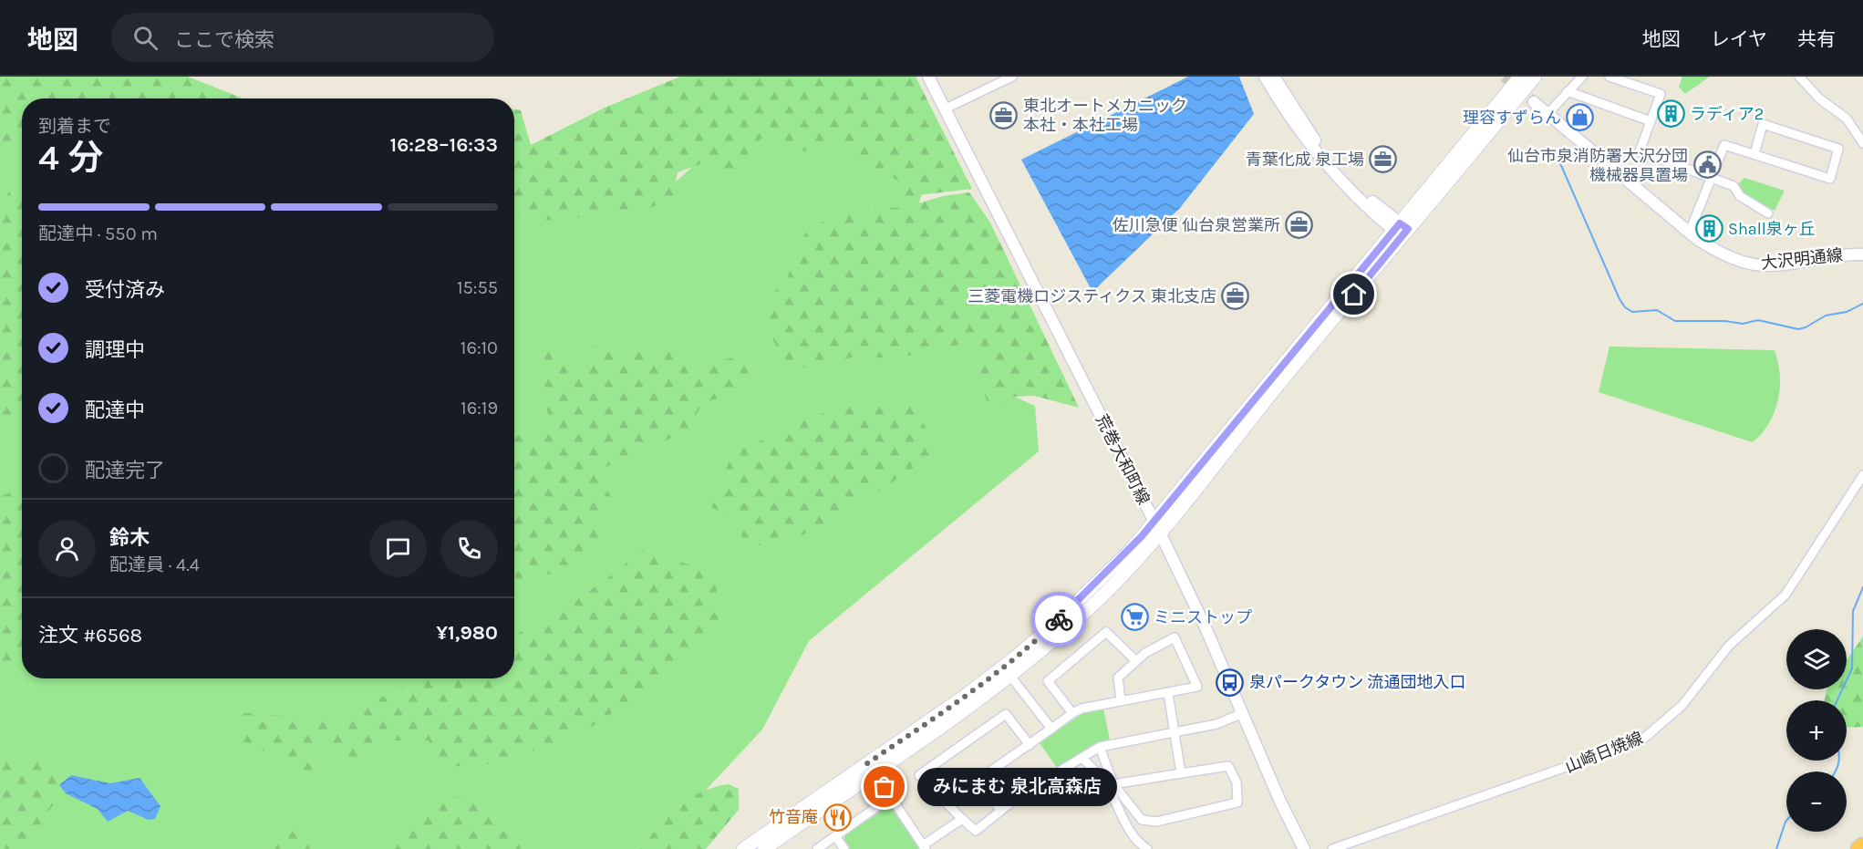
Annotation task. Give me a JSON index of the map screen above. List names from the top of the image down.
{
  "streets": {
    "street": ["大沢明通線", "荒巻大和町線", "山崎日焼線"]
  },
  "places": {
    "building": ["ラディア2", "Shall泉ヶ丘"],
    "office": [
      "東北オートメカニック 本社・本社工場",
      "青葉化成 泉工場",
      "佐川急便 仙台泉営業所",
      "三菱電機ロジスティクス 東北支店"
    ],
    "shop": ["理容すずらん"],
    "public building": ["仙台市泉消防署大沢分団 機械器具置場"],
    "supermarket": ["ミニストップ"],
    "bus stop": ["泉パークタウン 流通団地入口"],
    "other": ["みにまむ 泉北高森店"],
    "restaurant": ["竹音庵"]
  },
  "page": {
    "header": "地図",
    "search": "ここで検索",
    "nav": ["地図", "レイヤ", "共有"],
    "heading": ["4 分", "到着まで", "16:28–16:33"],
    "panel": [
      "鈴木",
      "配達員 · 4.4",
      "注文 #6568",
      "¥1,980"
    ],
    "bar": "配達中 · 550 m",
    "list": [
      ["受付済み", "15:55"],
      ["調理中", "16:10"],
      ["配達中", "16:19"],
      "配達完了"
    ],
    "map_buttons": ["+", "−"],
    "bubble": "みにまむ 泉北高森店"
  }
}
